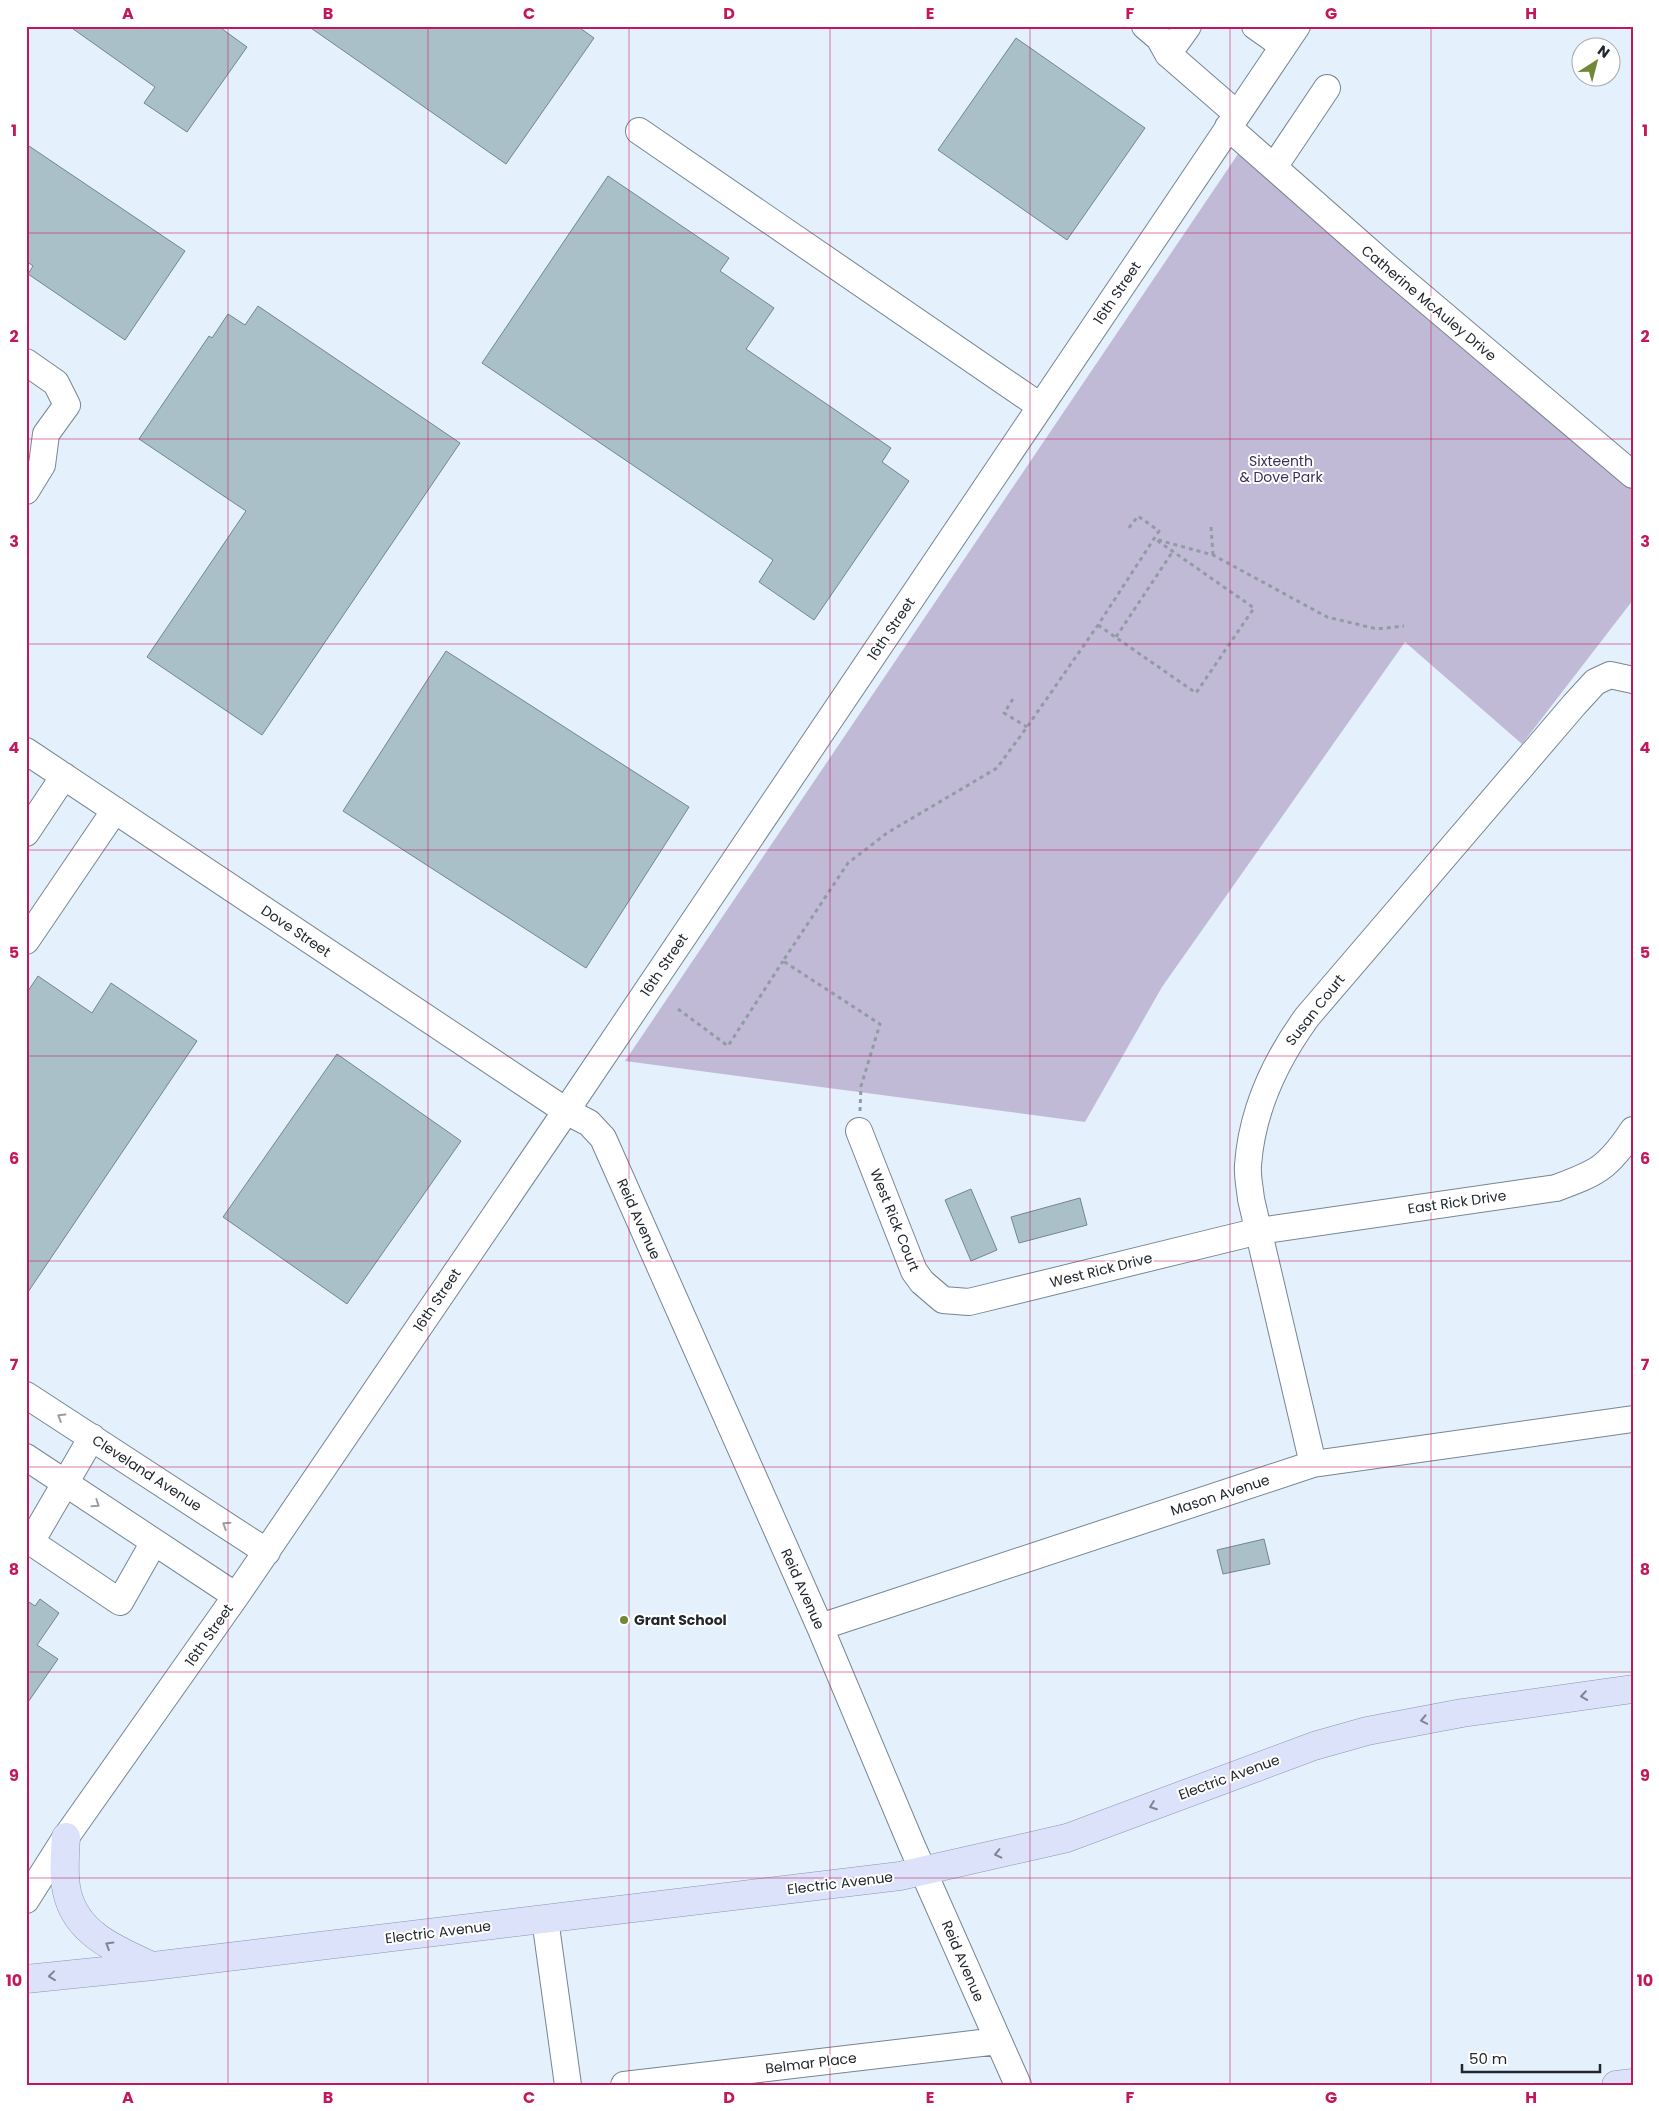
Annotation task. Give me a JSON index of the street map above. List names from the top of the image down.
{
  "streets": {
    "main road": ["Electric Avenue"],
    "street": [
      "16th Street",
      "Catherine McAuley Drive",
      "Dove Street",
      "Susan Court",
      "East Rick Drive",
      "Reid Avenue",
      "West Rick Court",
      "West Rick Drive",
      "Cleveland Avenue",
      "Mason Avenue",
      "Belmar Place"
    ]
  },
  "crossings": [
    ["16th Street", "Catherine McAuley Drive"],
    ["16th Street", "Dove Street"],
    ["16th Street", "Reid Avenue"],
    ["16th Street", "Cleveland Avenue"],
    ["Dove Street", "Reid Avenue"],
    ["Susan Court", "East Rick Drive"],
    ["Susan Court", "West Rick Drive"],
    ["Susan Court", "Mason Avenue"],
    ["East Rick Drive", "West Rick Drive"],
    ["Reid Avenue", "Mason Avenue"],
    ["Reid Avenue", "Electric Avenue"],
    ["Reid Avenue", "Belmar Place"],
    ["West Rick Court", "West Rick Drive"]
  ],
  "one_way": ["Electric Avenue"],
  "parks": ["Sixteenth & Dove Park"],
  "places": ["Grant School"],
  "scale_bar": "50 m",
  "north": "top right",
  "grid": {
    "columns": [
      "A",
      "B",
      "C",
      "D",
      "E",
      "F",
      "G",
      "H"
    ],
    "rows": [
      "1",
      "2",
      "3",
      "4",
      "5",
      "6",
      "7",
      "8",
      "9",
      "10"
    ]
  }
}
